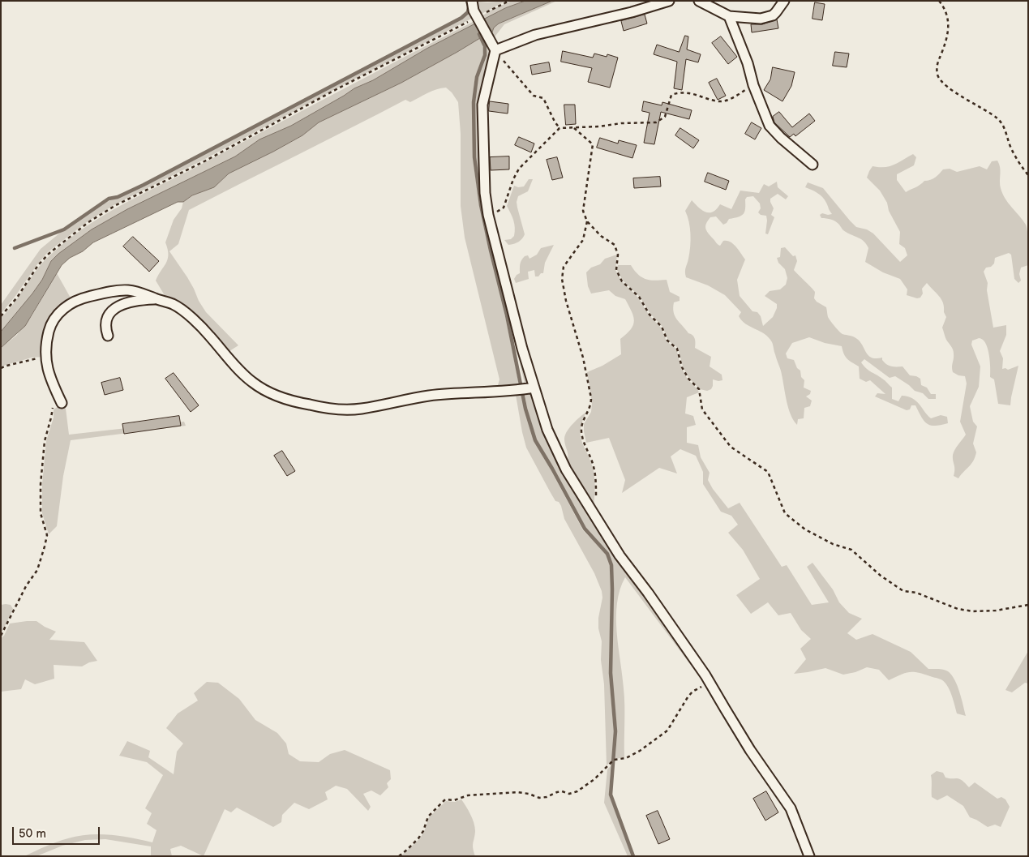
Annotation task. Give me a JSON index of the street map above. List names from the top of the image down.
{
  "scale_bar": "50 m"
}
